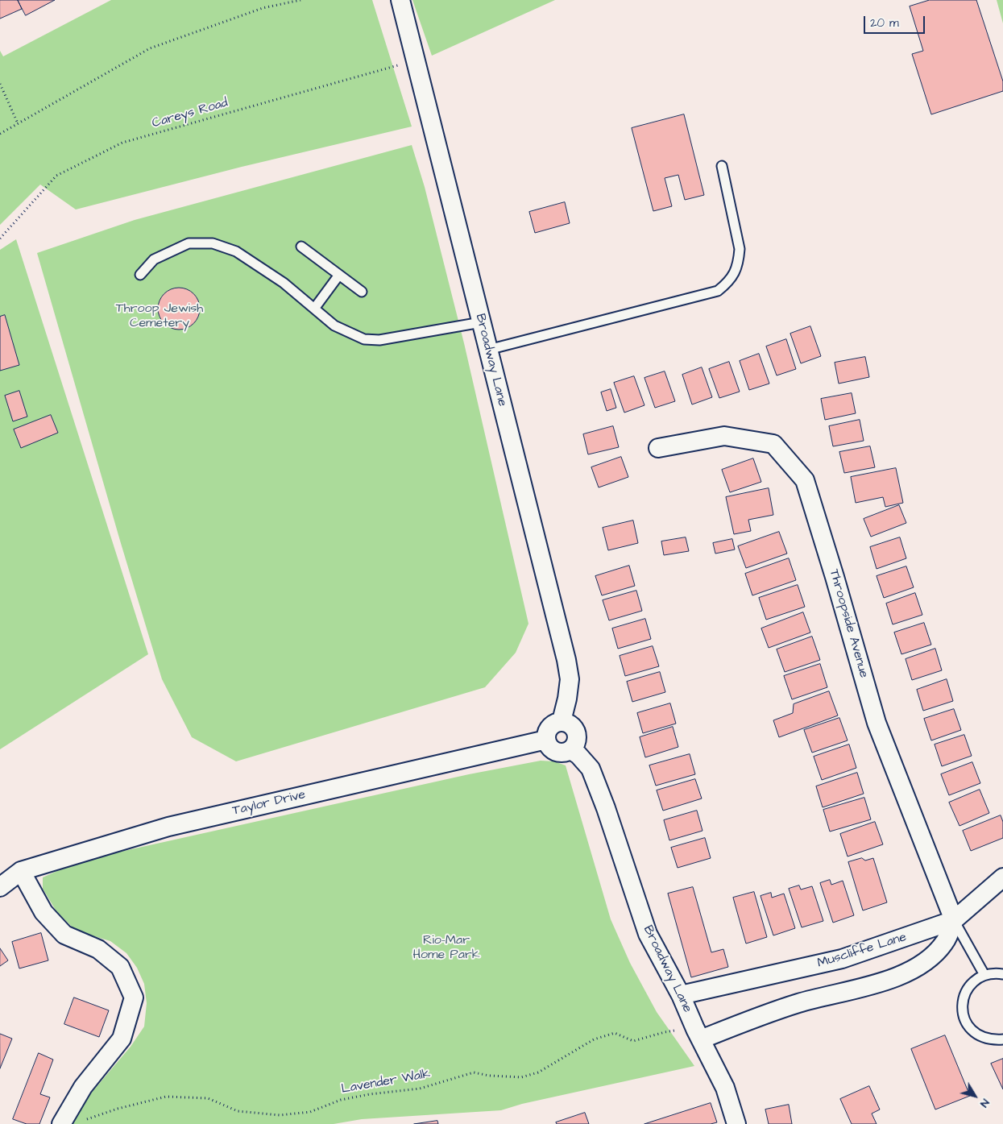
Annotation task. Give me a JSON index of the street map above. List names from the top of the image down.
{
  "streets": {
    "street": [
      "Broadway Lane",
      "Throopside Avenue",
      "Taylor Drive",
      "Muscliffe Lane"
    ],
    "path": ["Careys Road", "Lavender Walk"]
  },
  "crossings": [
    ["Careys Road", "Broadway Lane"],
    ["Broadway Lane", "Taylor Drive"],
    ["Broadway Lane", "Muscliffe Lane"],
    ["Broadway Lane", "Lavender Walk"],
    ["Throopside Avenue", "Muscliffe Lane"]
  ],
  "parks": ["Throop Jewish Cemetery", "Rio-Mar Home Park"],
  "scale_bar": "20 m",
  "north": "bottom right"
}
